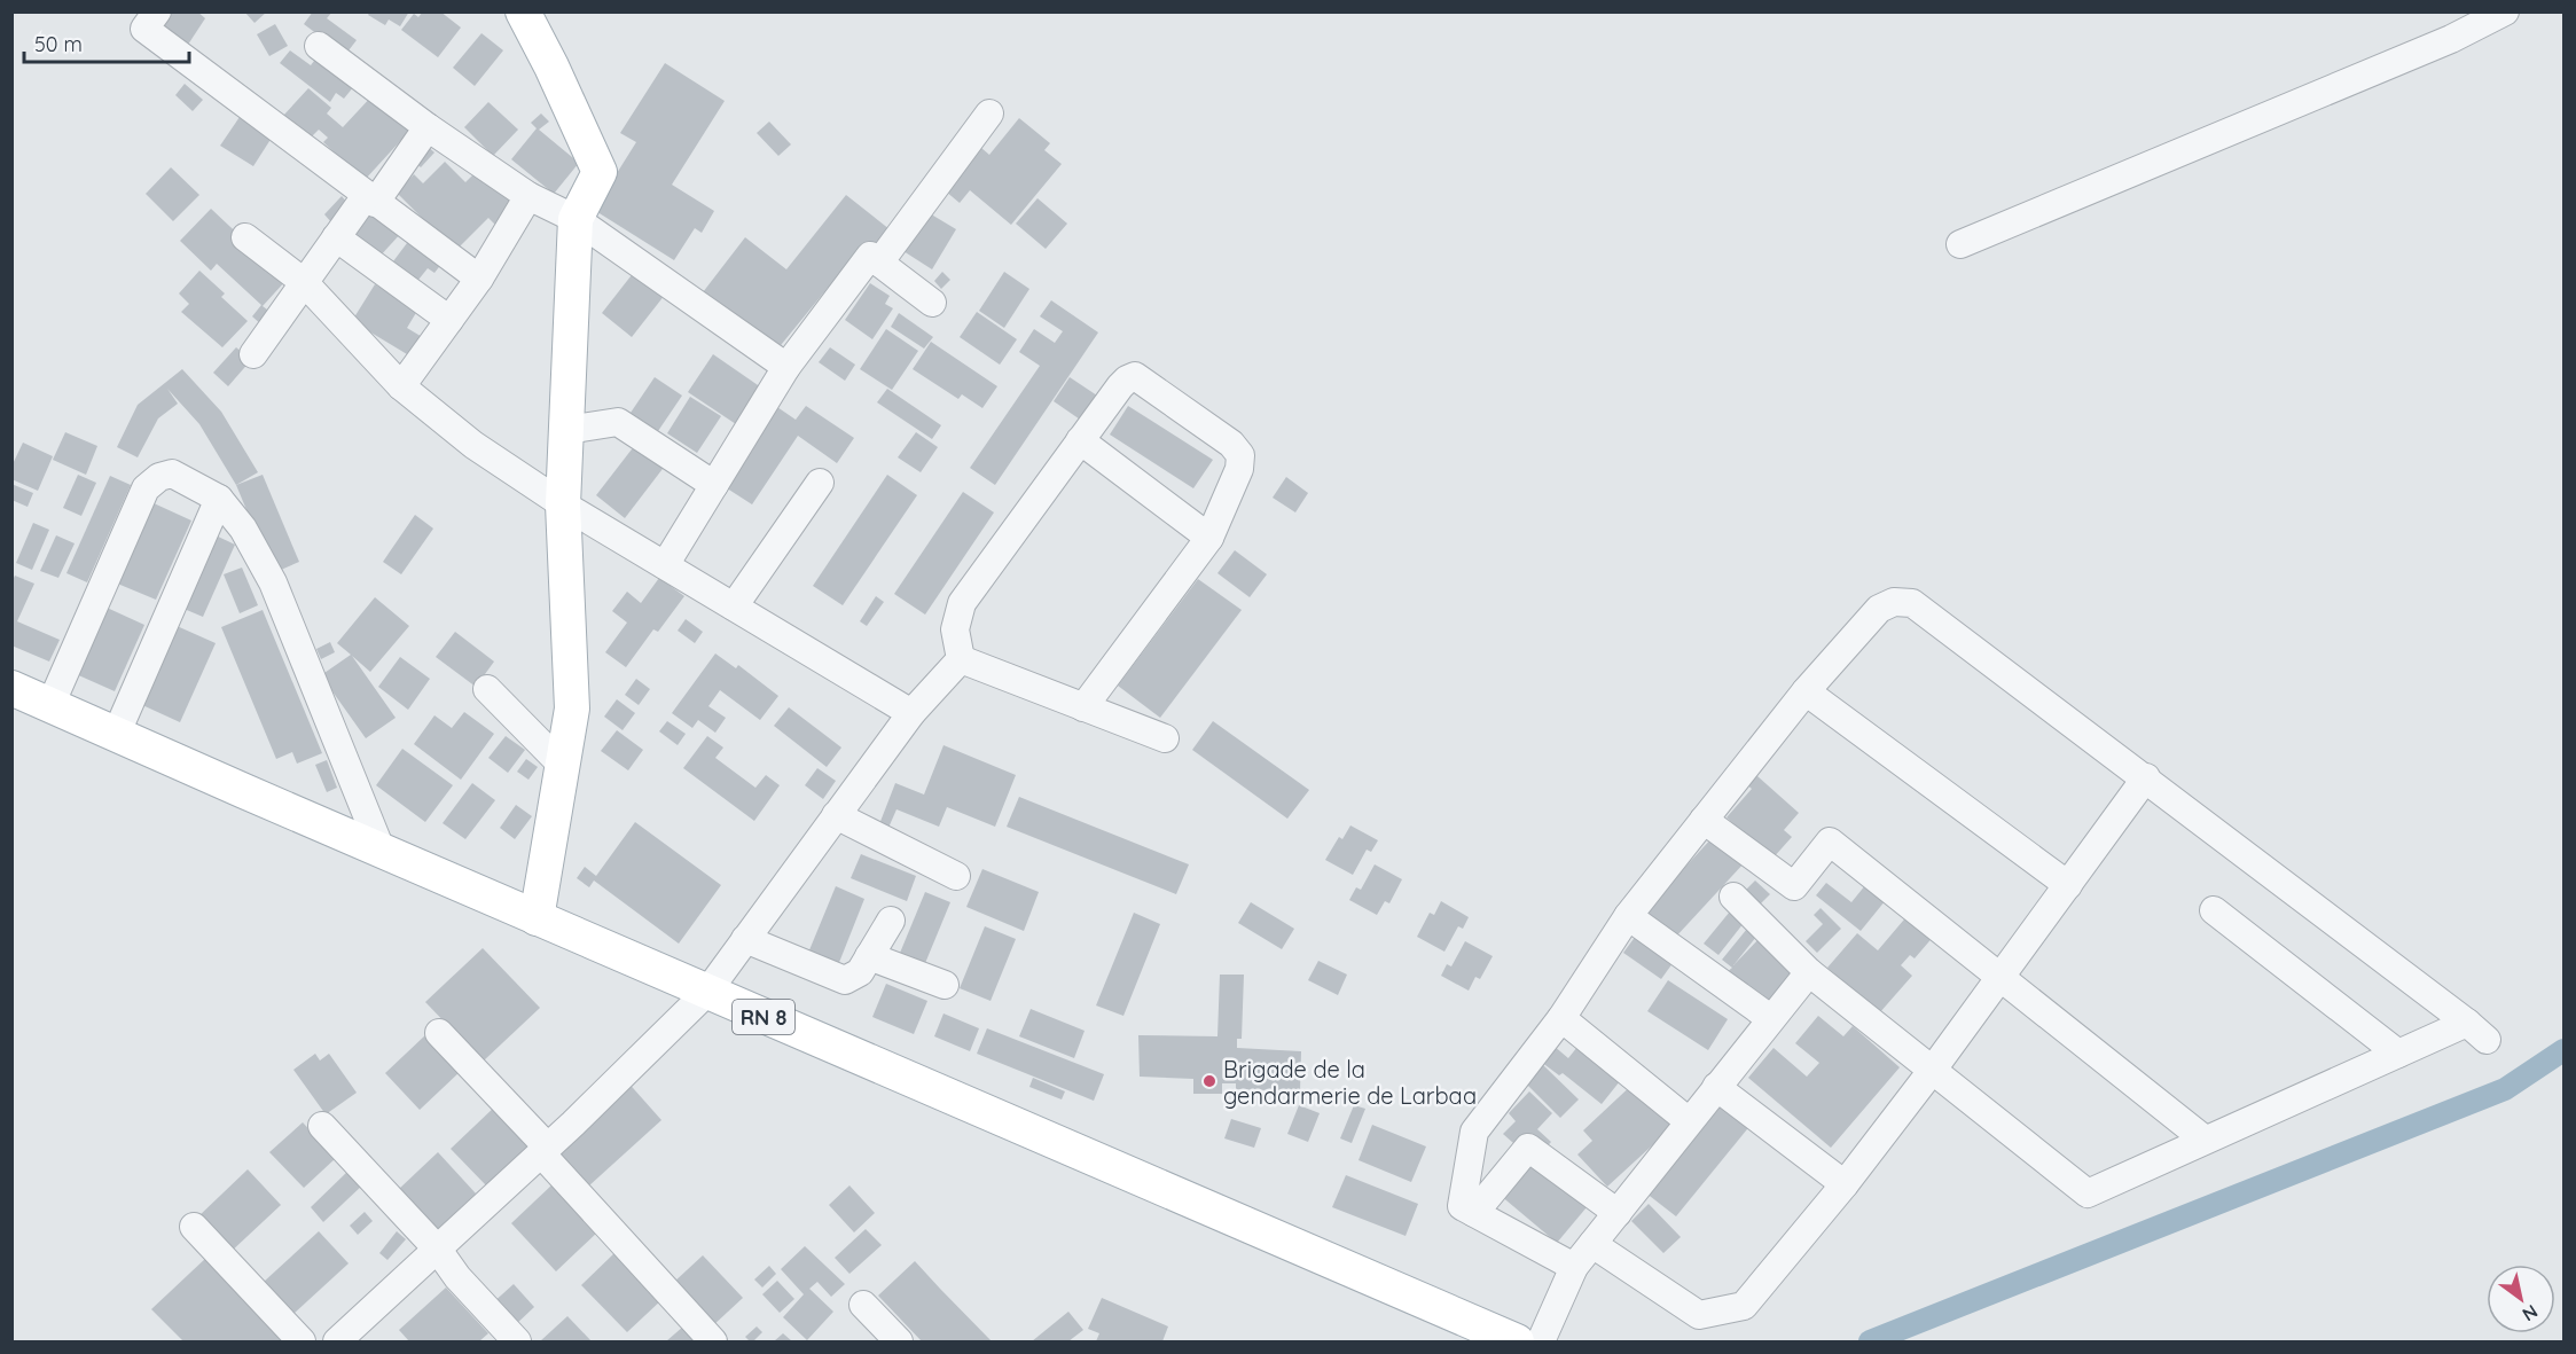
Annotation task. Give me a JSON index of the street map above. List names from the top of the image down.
{
  "streets": {
    "main road": ["RN 8"]
  },
  "places": ["Brigade de la gendarmerie de Larbaa"],
  "scale_bar": "50 m",
  "north": "bottom right"
}
